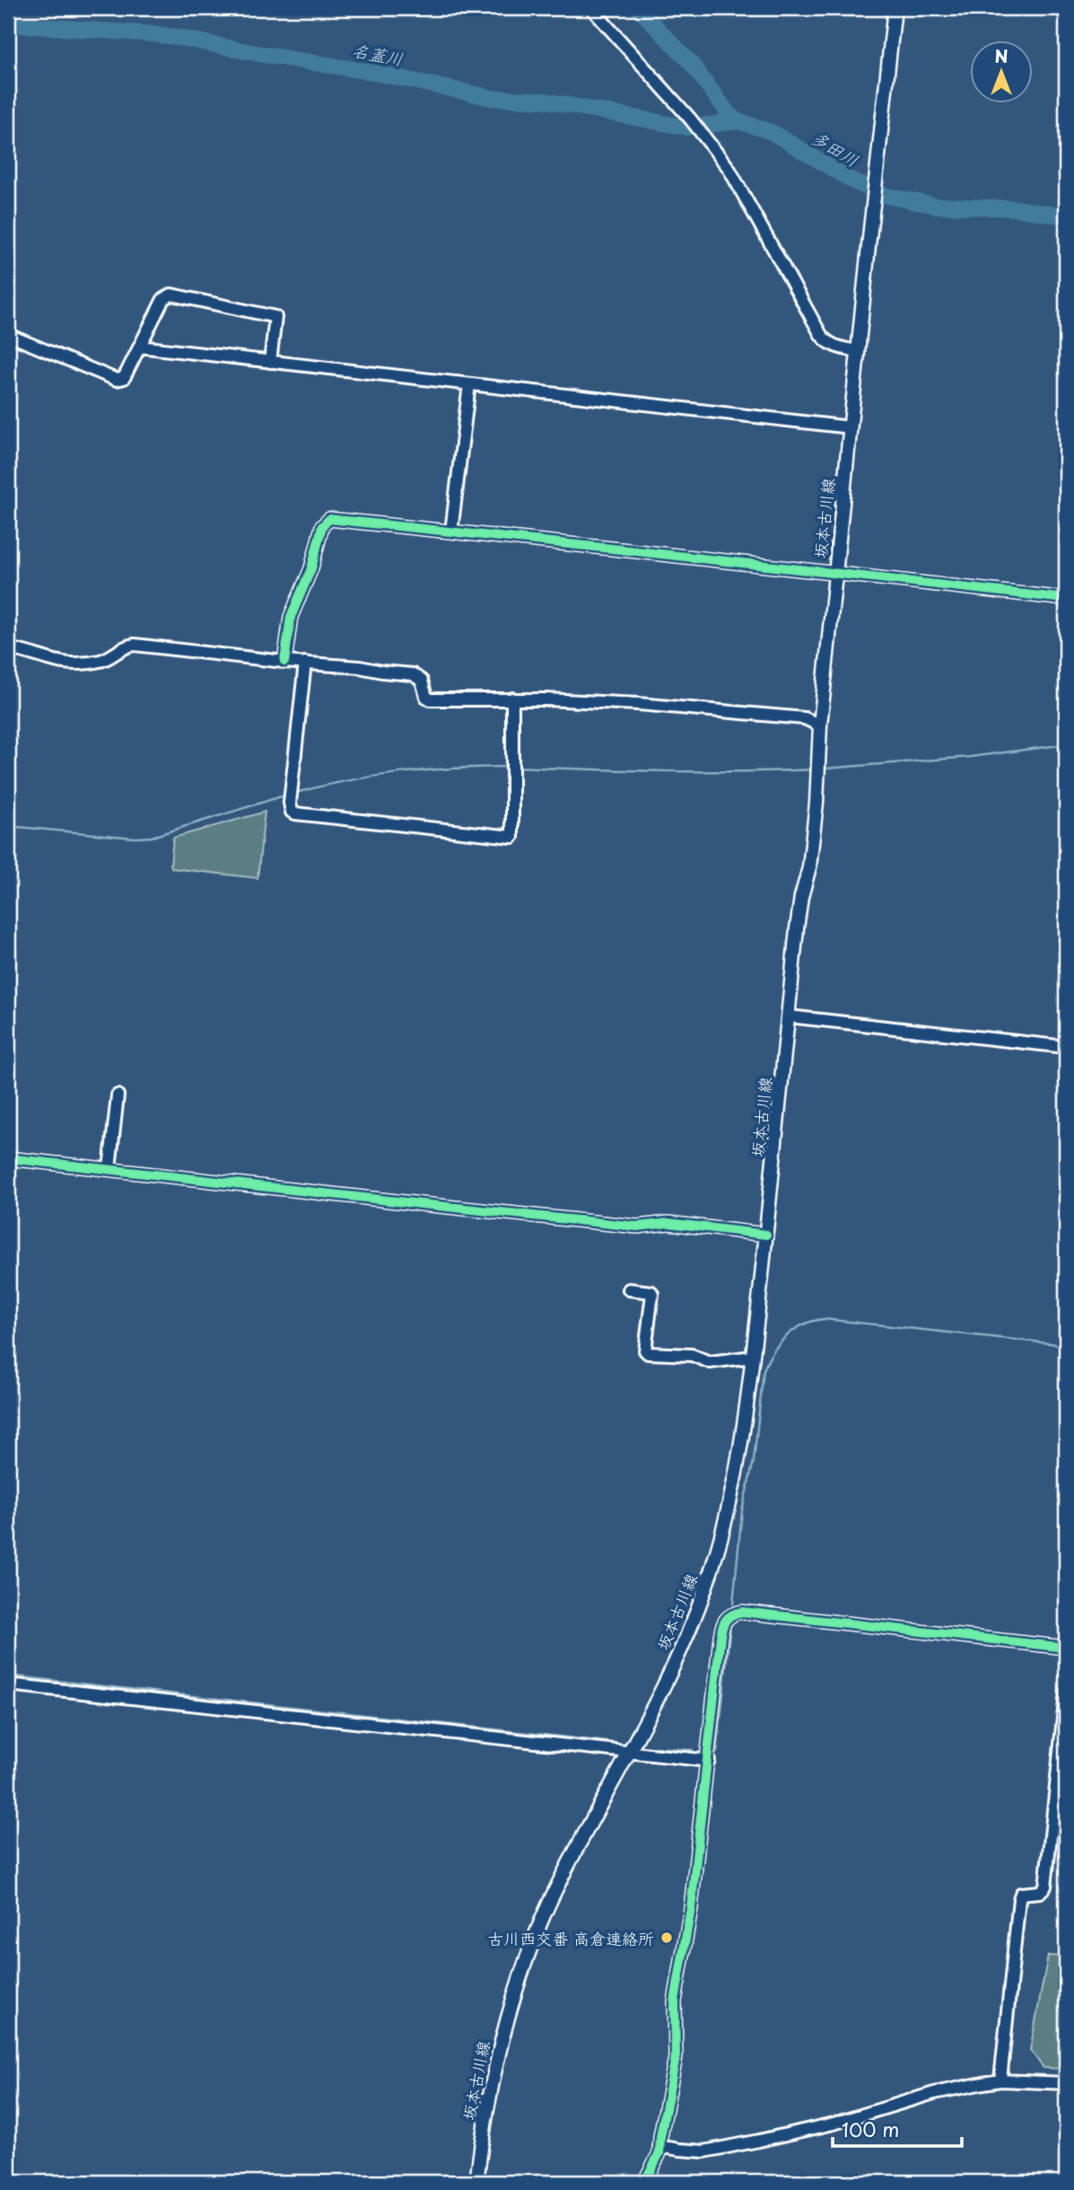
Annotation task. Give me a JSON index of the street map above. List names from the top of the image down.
{
  "streets": {
    "main road": ["坂本古川線"]
  },
  "water": ["名蓋川", "多田川"],
  "places": ["古川西交番 高倉連絡所"],
  "scale_bar": "100 m",
  "north": "top"
}
